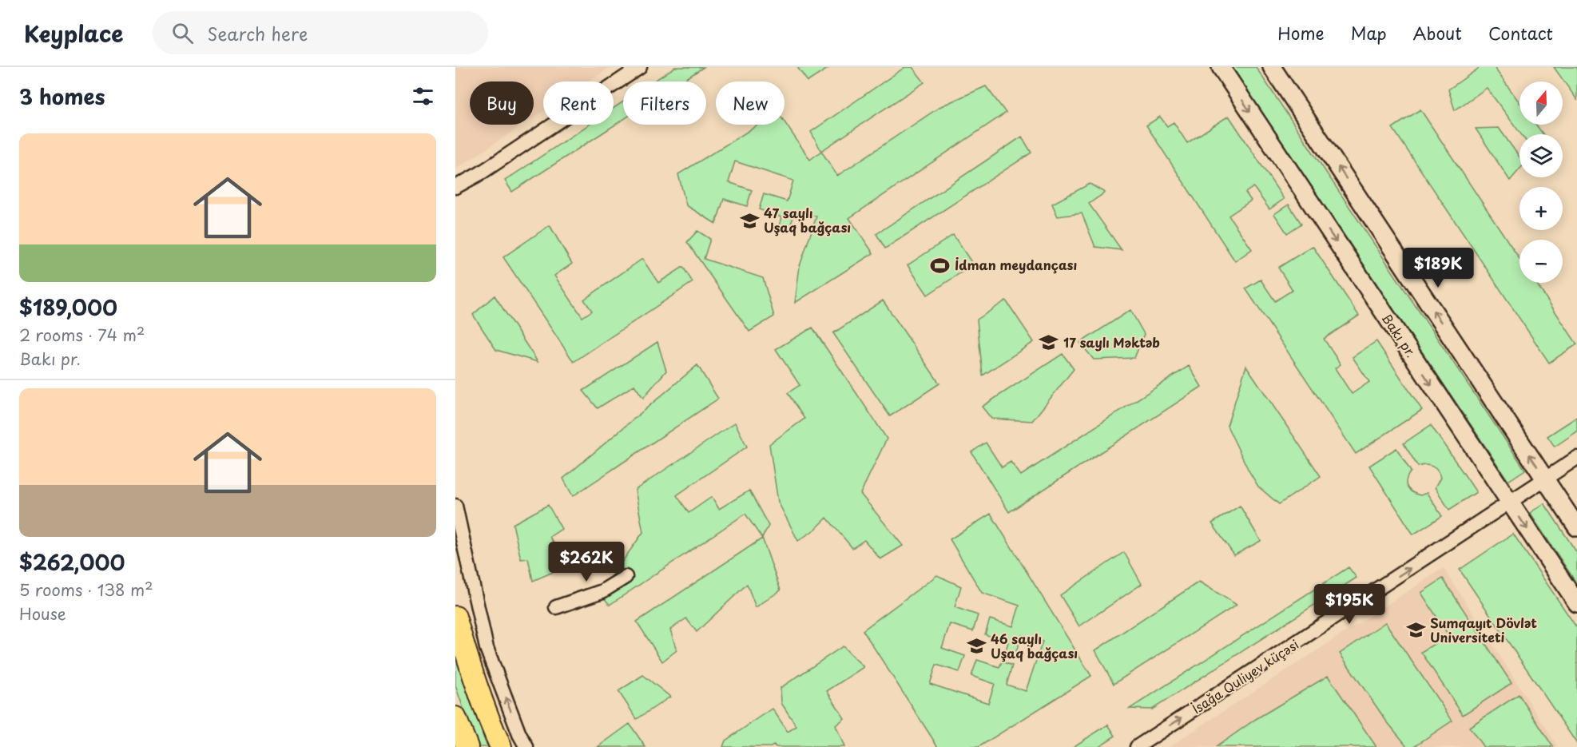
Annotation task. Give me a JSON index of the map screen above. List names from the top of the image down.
{
  "streets": {
    "street": ["Bakı pr.", "İsağa Quliyev küçəsi"]
  },
  "crossings": [
    ["Bakı pr.", "İsağa Quliyev küçəsi"]
  ],
  "one_way": ["İsağa Quliyev küçəsi"],
  "places": {
    "school or university": [
      "47 saylı Uşaq bağçası",
      "17 saylı Məktəb",
      "Sumqayıt Dövlət Universiteti",
      "46 saylı Uşaq bağçası"
    ],
    "sports": ["İdman meydançası"]
  },
  "north": "top",
  "page": {
    "header": "Keyplace",
    "search": "Search here",
    "nav": [
      "Home",
      "Map",
      "About",
      "Contact"
    ],
    "heading": "3 homes",
    "map_buttons": ["+", "−"],
    "chip": [
      "Buy",
      "Rent",
      "Filters",
      "New"
    ],
    "list": [
      {
        "name": "$189,000",
        "note": "2 rooms · 74 m² · Bakı pr."
      },
      {
        "name": "$262,000",
        "note": "5 rooms · 138 m² · House"
      }
    ],
    "price": ["$189K", "$262K", "$195K"]
  }
}
